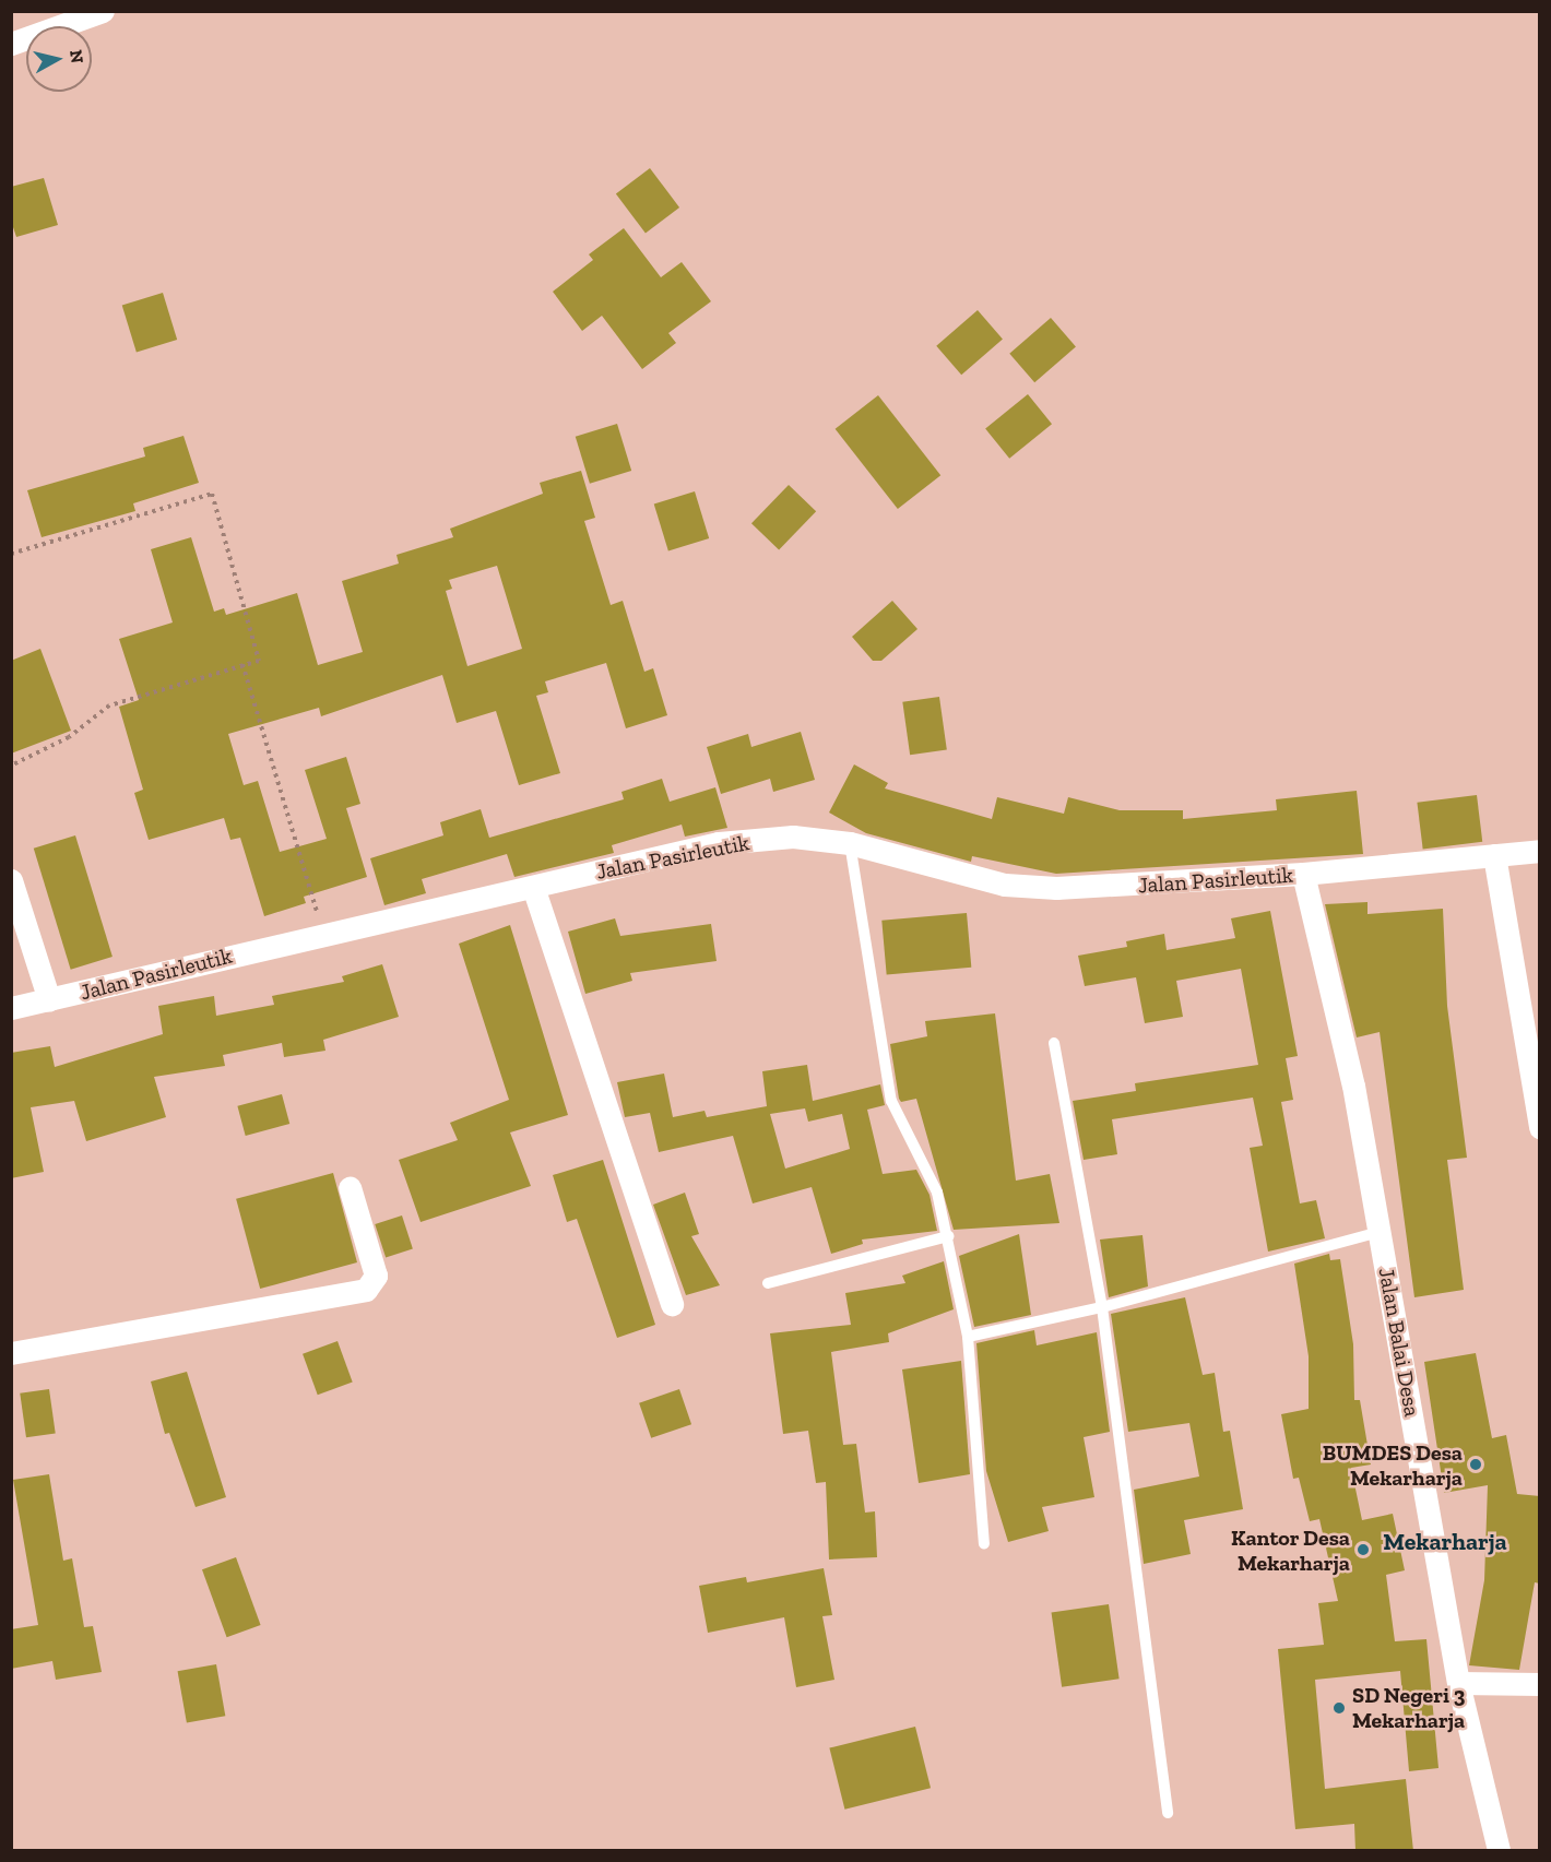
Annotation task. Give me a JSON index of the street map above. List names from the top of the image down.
{
  "streets": {
    "street": ["Jalan Pasirleutik", "Jalan Balai Desa"]
  },
  "crossings": [
    ["Jalan Pasirleutik", "Jalan Balai Desa"]
  ],
  "districts": ["Mekarharja"],
  "places": ["BUMDES Desa Mekarharja", "Kantor Desa Mekarharja", "SD Negeri 3 Mekarharja"],
  "north": "right"
}
